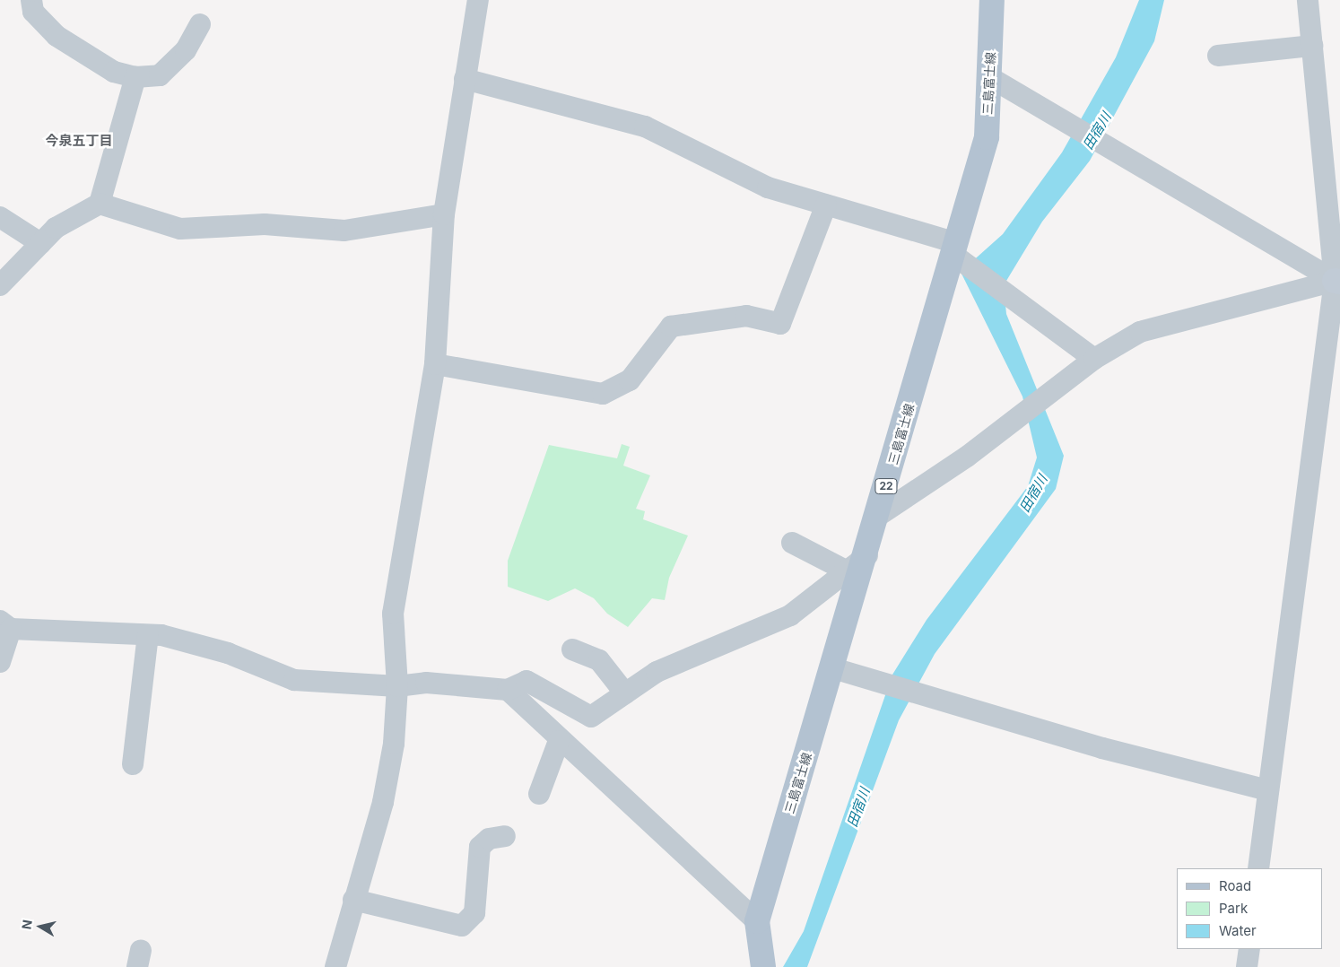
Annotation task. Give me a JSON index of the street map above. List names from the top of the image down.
{
  "streets": {
    "main road": ["三島富士線", "22"]
  },
  "districts": ["今泉五丁目"],
  "water": ["田宿川"],
  "legend": ["Road", "Park", "Water"],
  "north": "left"
}
